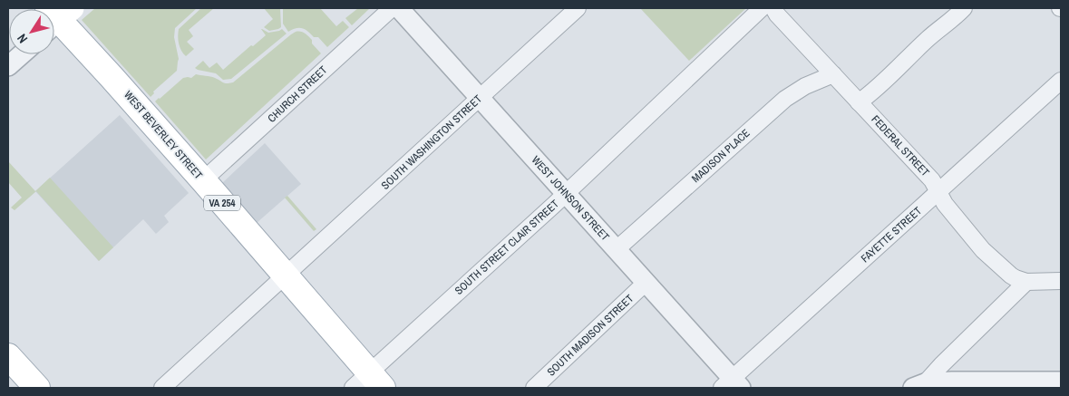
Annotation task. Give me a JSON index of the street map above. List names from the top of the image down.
{
  "streets": {
    "main road": ["WEST BEVERLEY STREET", "VA 254"],
    "street": [
      "CHURCH STREET",
      "SOUTH WASHINGTON STREET",
      "FEDERAL STREET",
      "MADISON PLACE",
      "WEST JOHNSON STREET",
      "FAYETTE STREET",
      "SOUTH STREET CLAIR STREET",
      "SOUTH MADISON STREET"
    ]
  },
  "crossings": [
    ["CHURCH STREET", "WEST BEVERLEY STREET"],
    ["WEST BEVERLEY STREET", "SOUTH WASHINGTON STREET"],
    ["WEST BEVERLEY STREET", "SOUTH STREET CLAIR STREET"],
    ["SOUTH WASHINGTON STREET", "WEST JOHNSON STREET"],
    ["FEDERAL STREET", "MADISON PLACE"],
    ["FEDERAL STREET", "FAYETTE STREET"],
    ["MADISON PLACE", "WEST JOHNSON STREET"],
    ["WEST JOHNSON STREET", "FAYETTE STREET"],
    ["WEST JOHNSON STREET", "SOUTH STREET CLAIR STREET"],
    ["WEST JOHNSON STREET", "SOUTH MADISON STREET"]
  ],
  "north": "bottom left"
}
